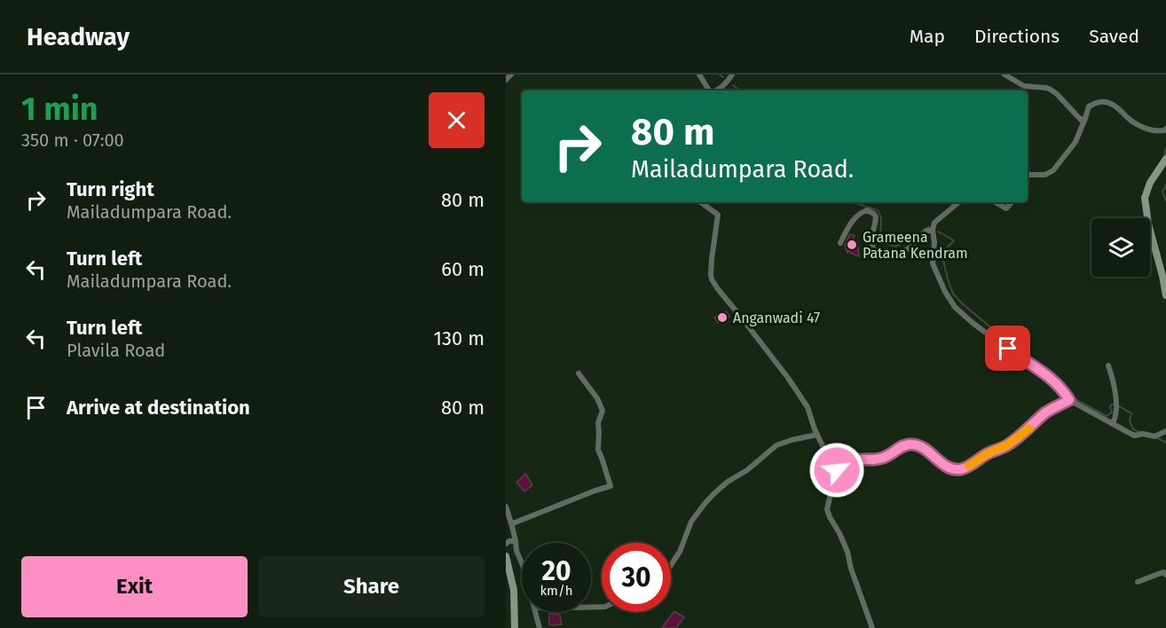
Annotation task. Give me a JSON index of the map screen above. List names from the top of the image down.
{
  "places": ["Grameena Patana Kendram", "Anganwadi 47"],
  "page": {
    "header": "Headway",
    "nav": ["Map", "Directions", "Saved"],
    "heading": ["1 min", "350 m · 07:00"],
    "turn": ["80 m", "Mailadumpara Road."],
    "list": [
      {
        "name": "Turn right",
        "note": "Mailadumpara Road.",
        "value": "80 m"
      },
      {
        "name": "Turn left",
        "note": "Mailadumpara Road.",
        "value": "60 m"
      },
      {
        "name": "Turn left",
        "note": "Plavila Road",
        "value": "130 m"
      },
      {
        "name": "Arrive at destination",
        "value": "80 m"
      }
    ],
    "speed": "20 km/h",
    "limit": "30",
    "buttons": ["Exit", "Share"]
  }
}
